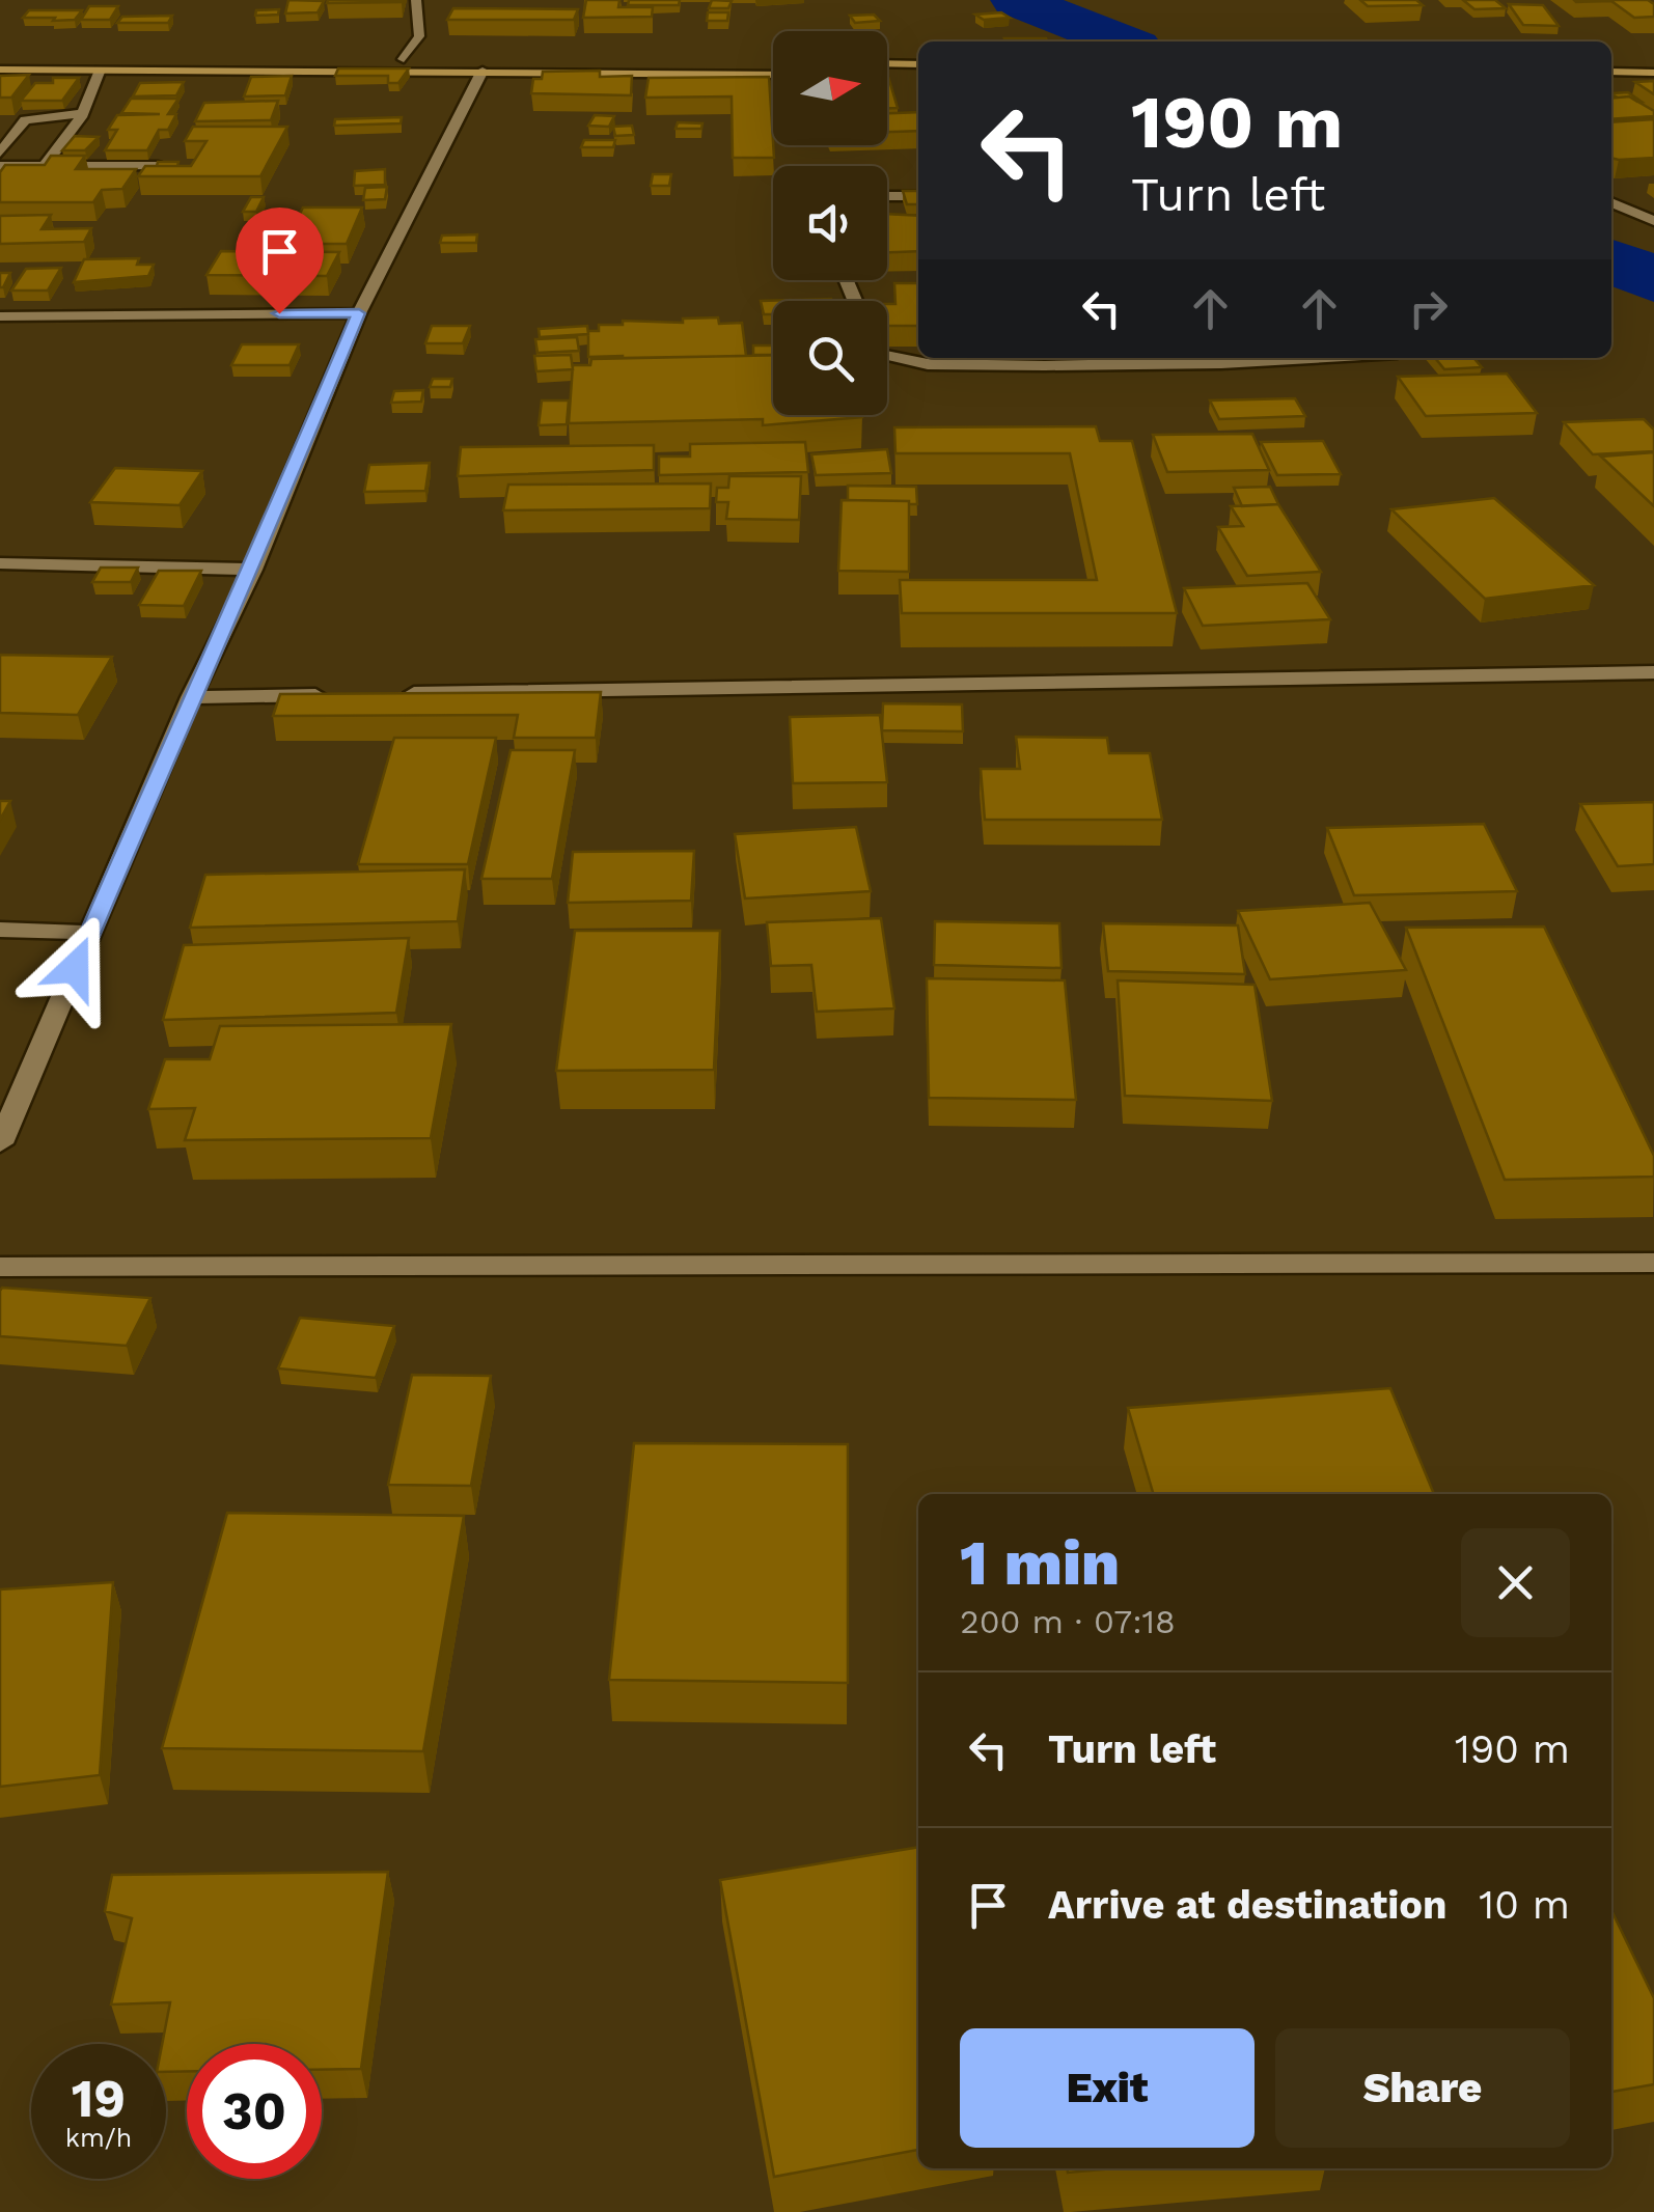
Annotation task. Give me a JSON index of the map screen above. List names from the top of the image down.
{
  "north": "right",
  "page": {
    "turn": ["190 m", "Turn left"],
    "heading": ["1 min", "200 m · 07:18"],
    "list": [
      {
        "name": "Turn left",
        "value": "190 m"
      },
      {
        "name": "Arrive at destination",
        "value": "10 m"
      }
    ],
    "buttons": ["Exit", "Share"],
    "speed": "19 km/h",
    "limit": "30"
  }
}
